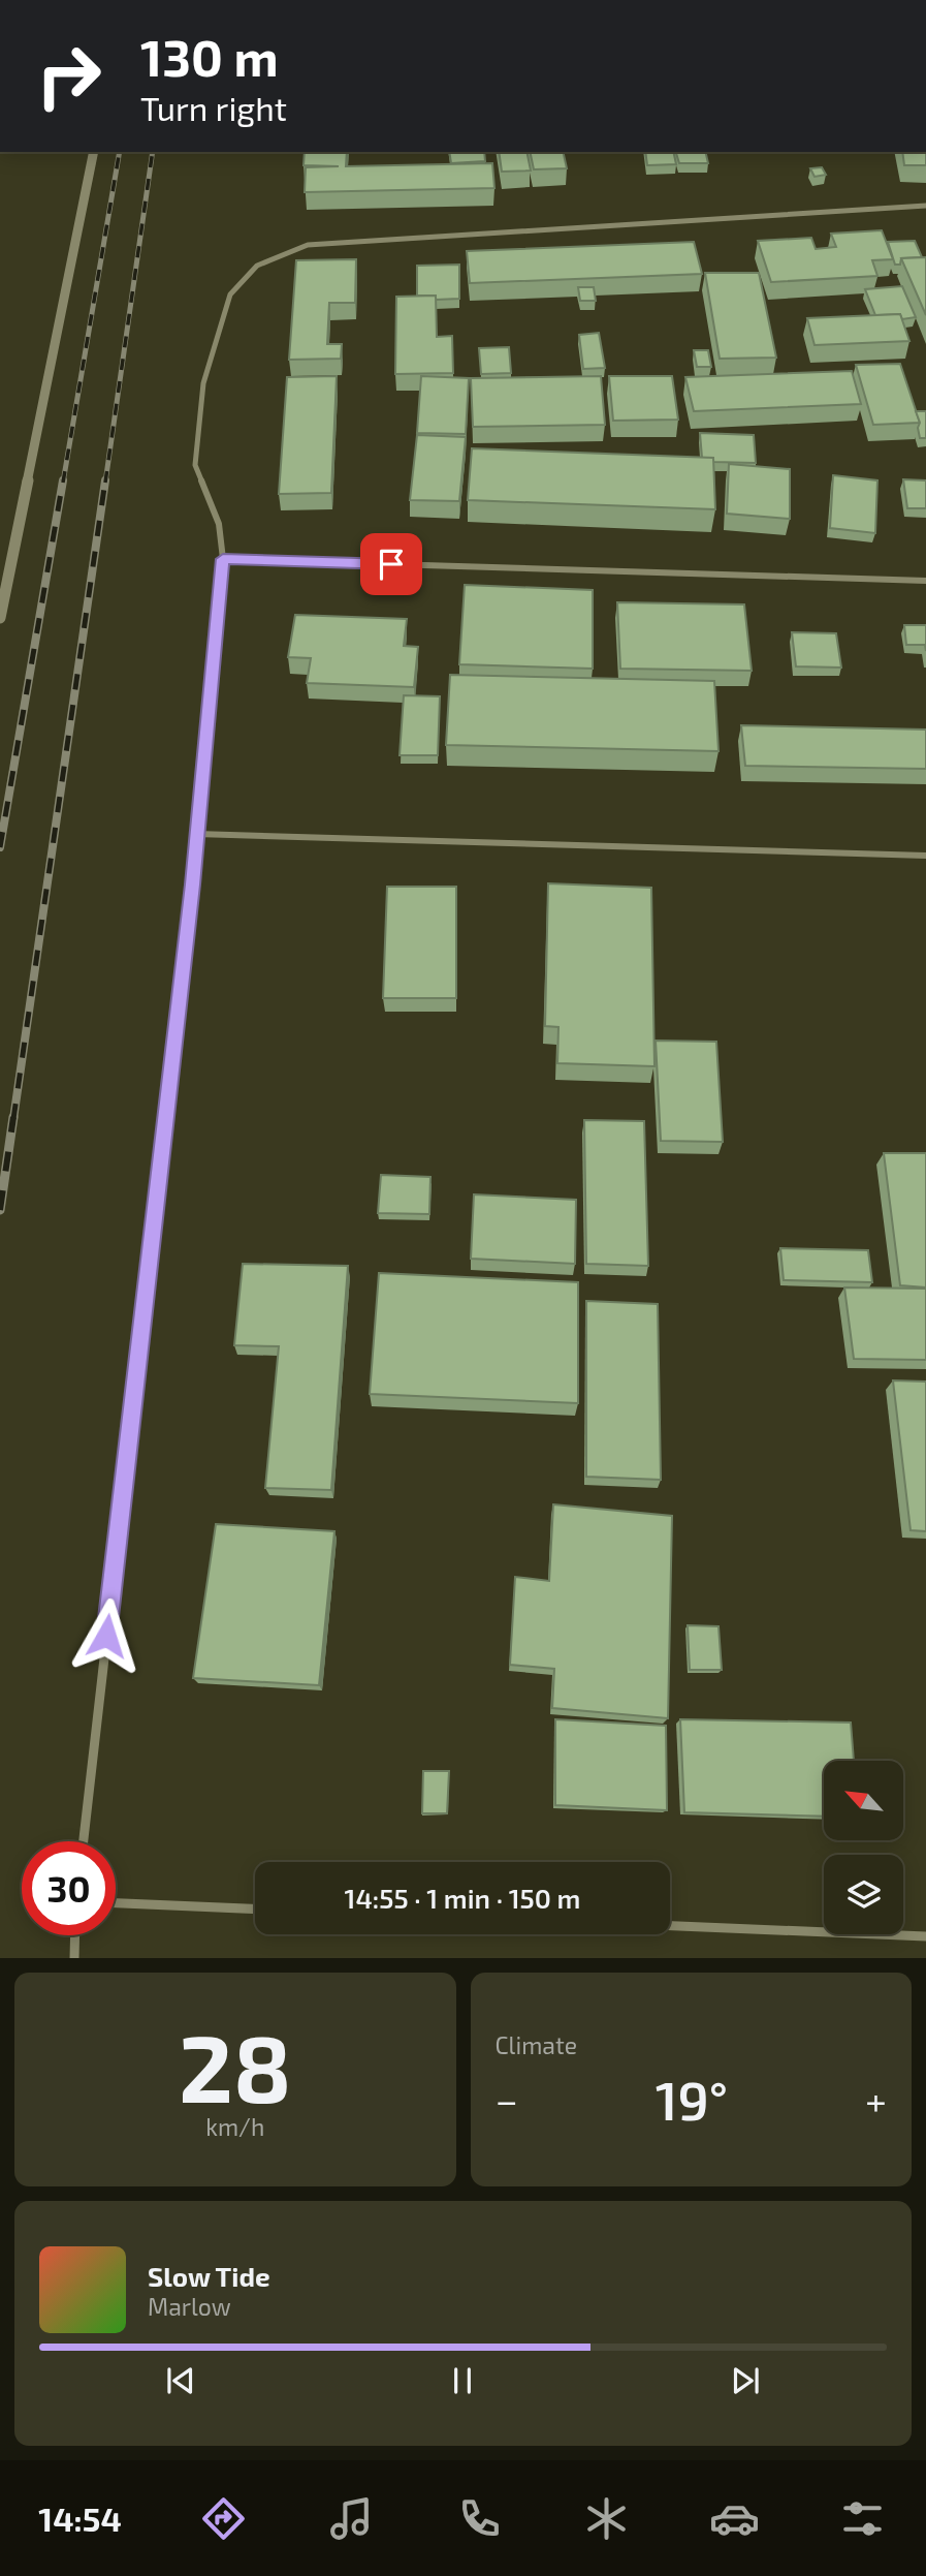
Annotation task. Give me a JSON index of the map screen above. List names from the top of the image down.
{
  "north": "top left",
  "page": {
    "turn": ["130 m", "Turn right"],
    "limit": "30",
    "trip": "14:55 · 1 min · 150 m",
    "tile": [
      ["28", "km/h"],
      "Climate"
    ],
    "heat": ["−", "19°", "+"],
    "song": ["Slow Tide", "Marlow"],
    "tabs": "14:54"
  }
}
